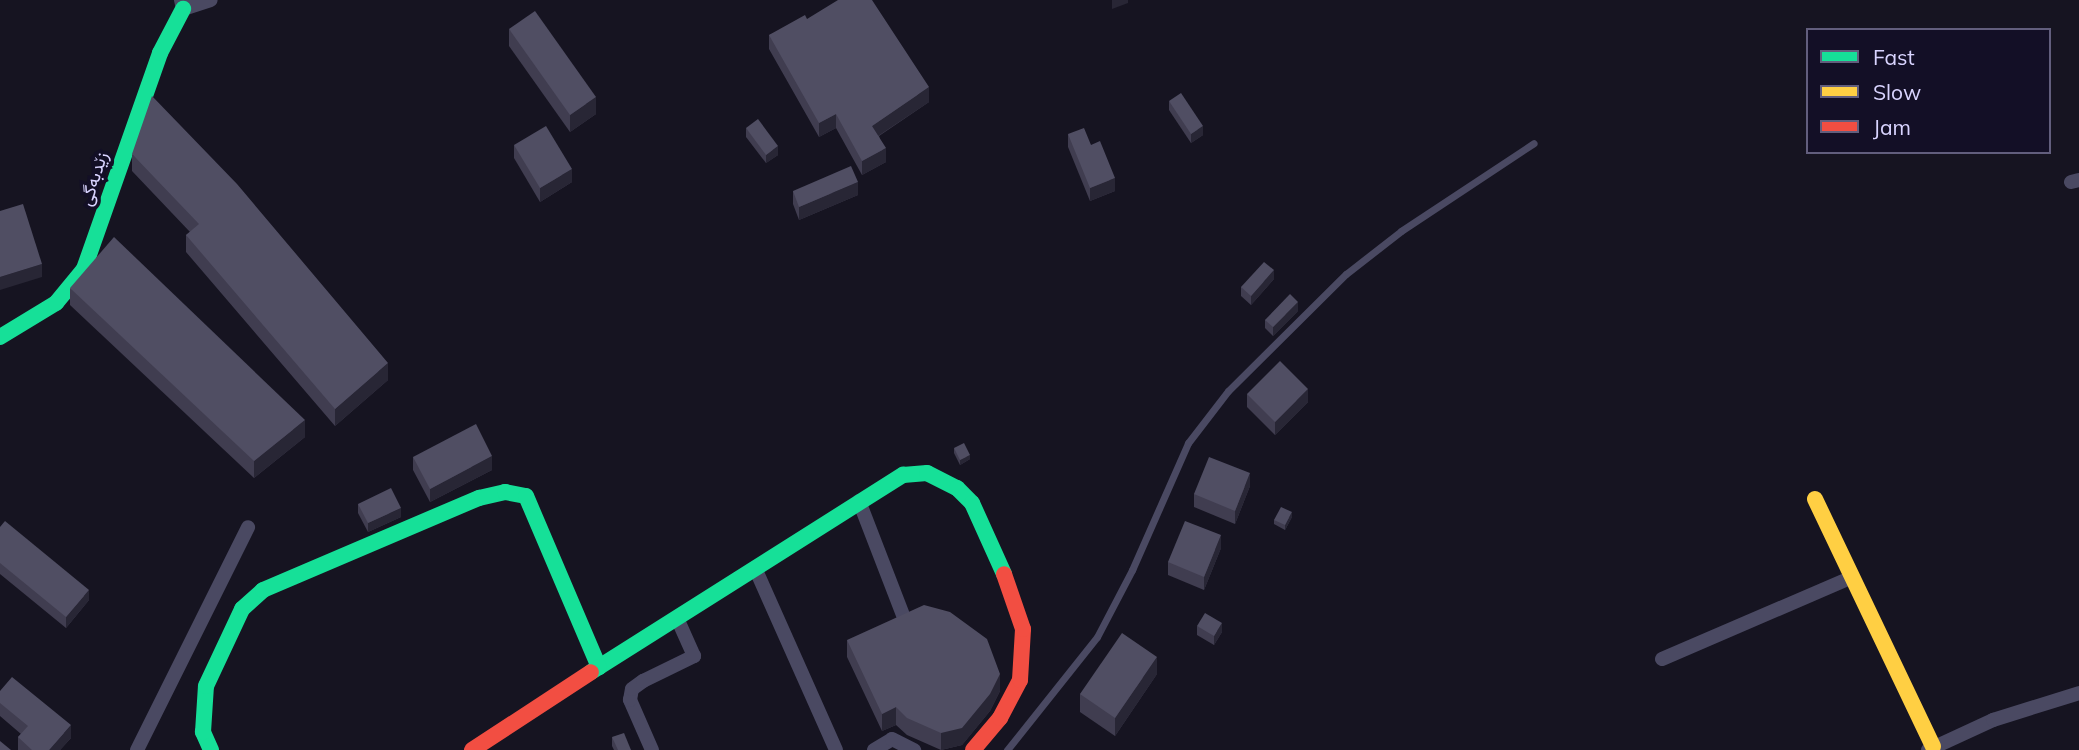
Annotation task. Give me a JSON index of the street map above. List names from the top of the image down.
{
  "streets": {
    "street": ["زێدبەگی"]
  },
  "legend": ["Fast", "Slow", "Jam"]
}
